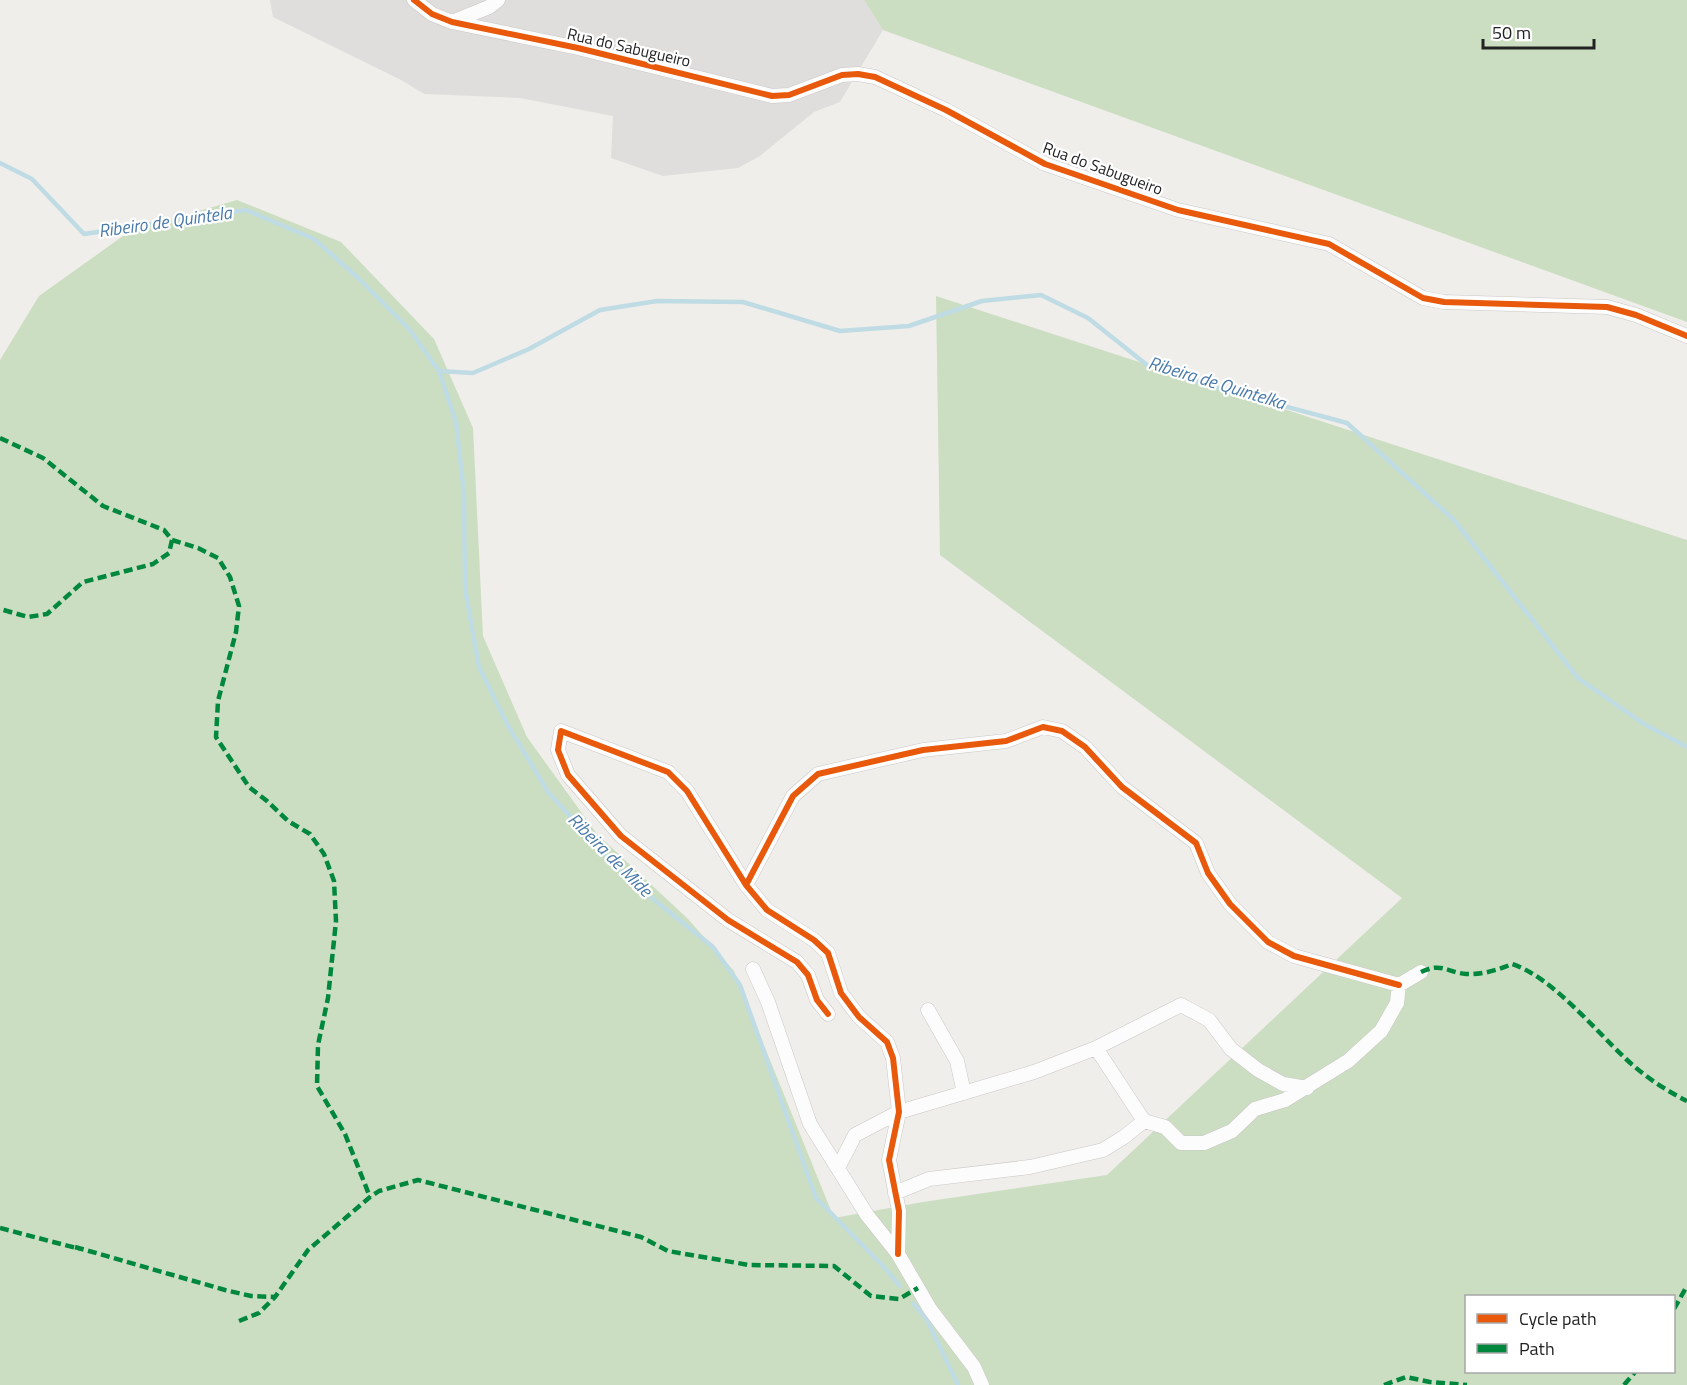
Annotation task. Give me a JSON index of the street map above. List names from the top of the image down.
{
  "streets": {
    "street": ["Rua do Sabugueiro"]
  },
  "water": ["Ribeiro de Quintela", "Ribeira de Quintelka", "Ribeira de Mide"],
  "legend": ["Cycle path", "Path"],
  "scale_bar": "50 m"
}
